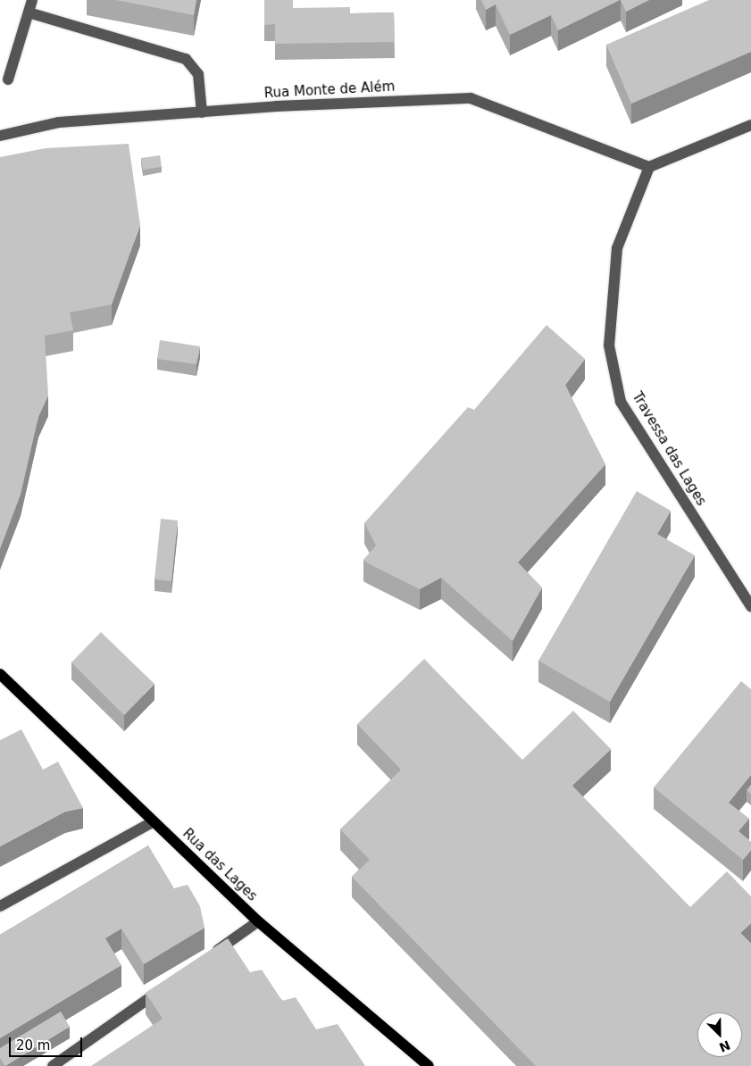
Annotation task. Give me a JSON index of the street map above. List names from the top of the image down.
{
  "streets": {
    "main road": ["Rua das Lages"],
    "street": ["Rua Monte de Além", "Travessa das Lages"]
  },
  "crossings": [
    ["Rua Monte de Além", "Travessa das Lages"]
  ],
  "scale_bar": "20 m",
  "north": "bottom right"
}
